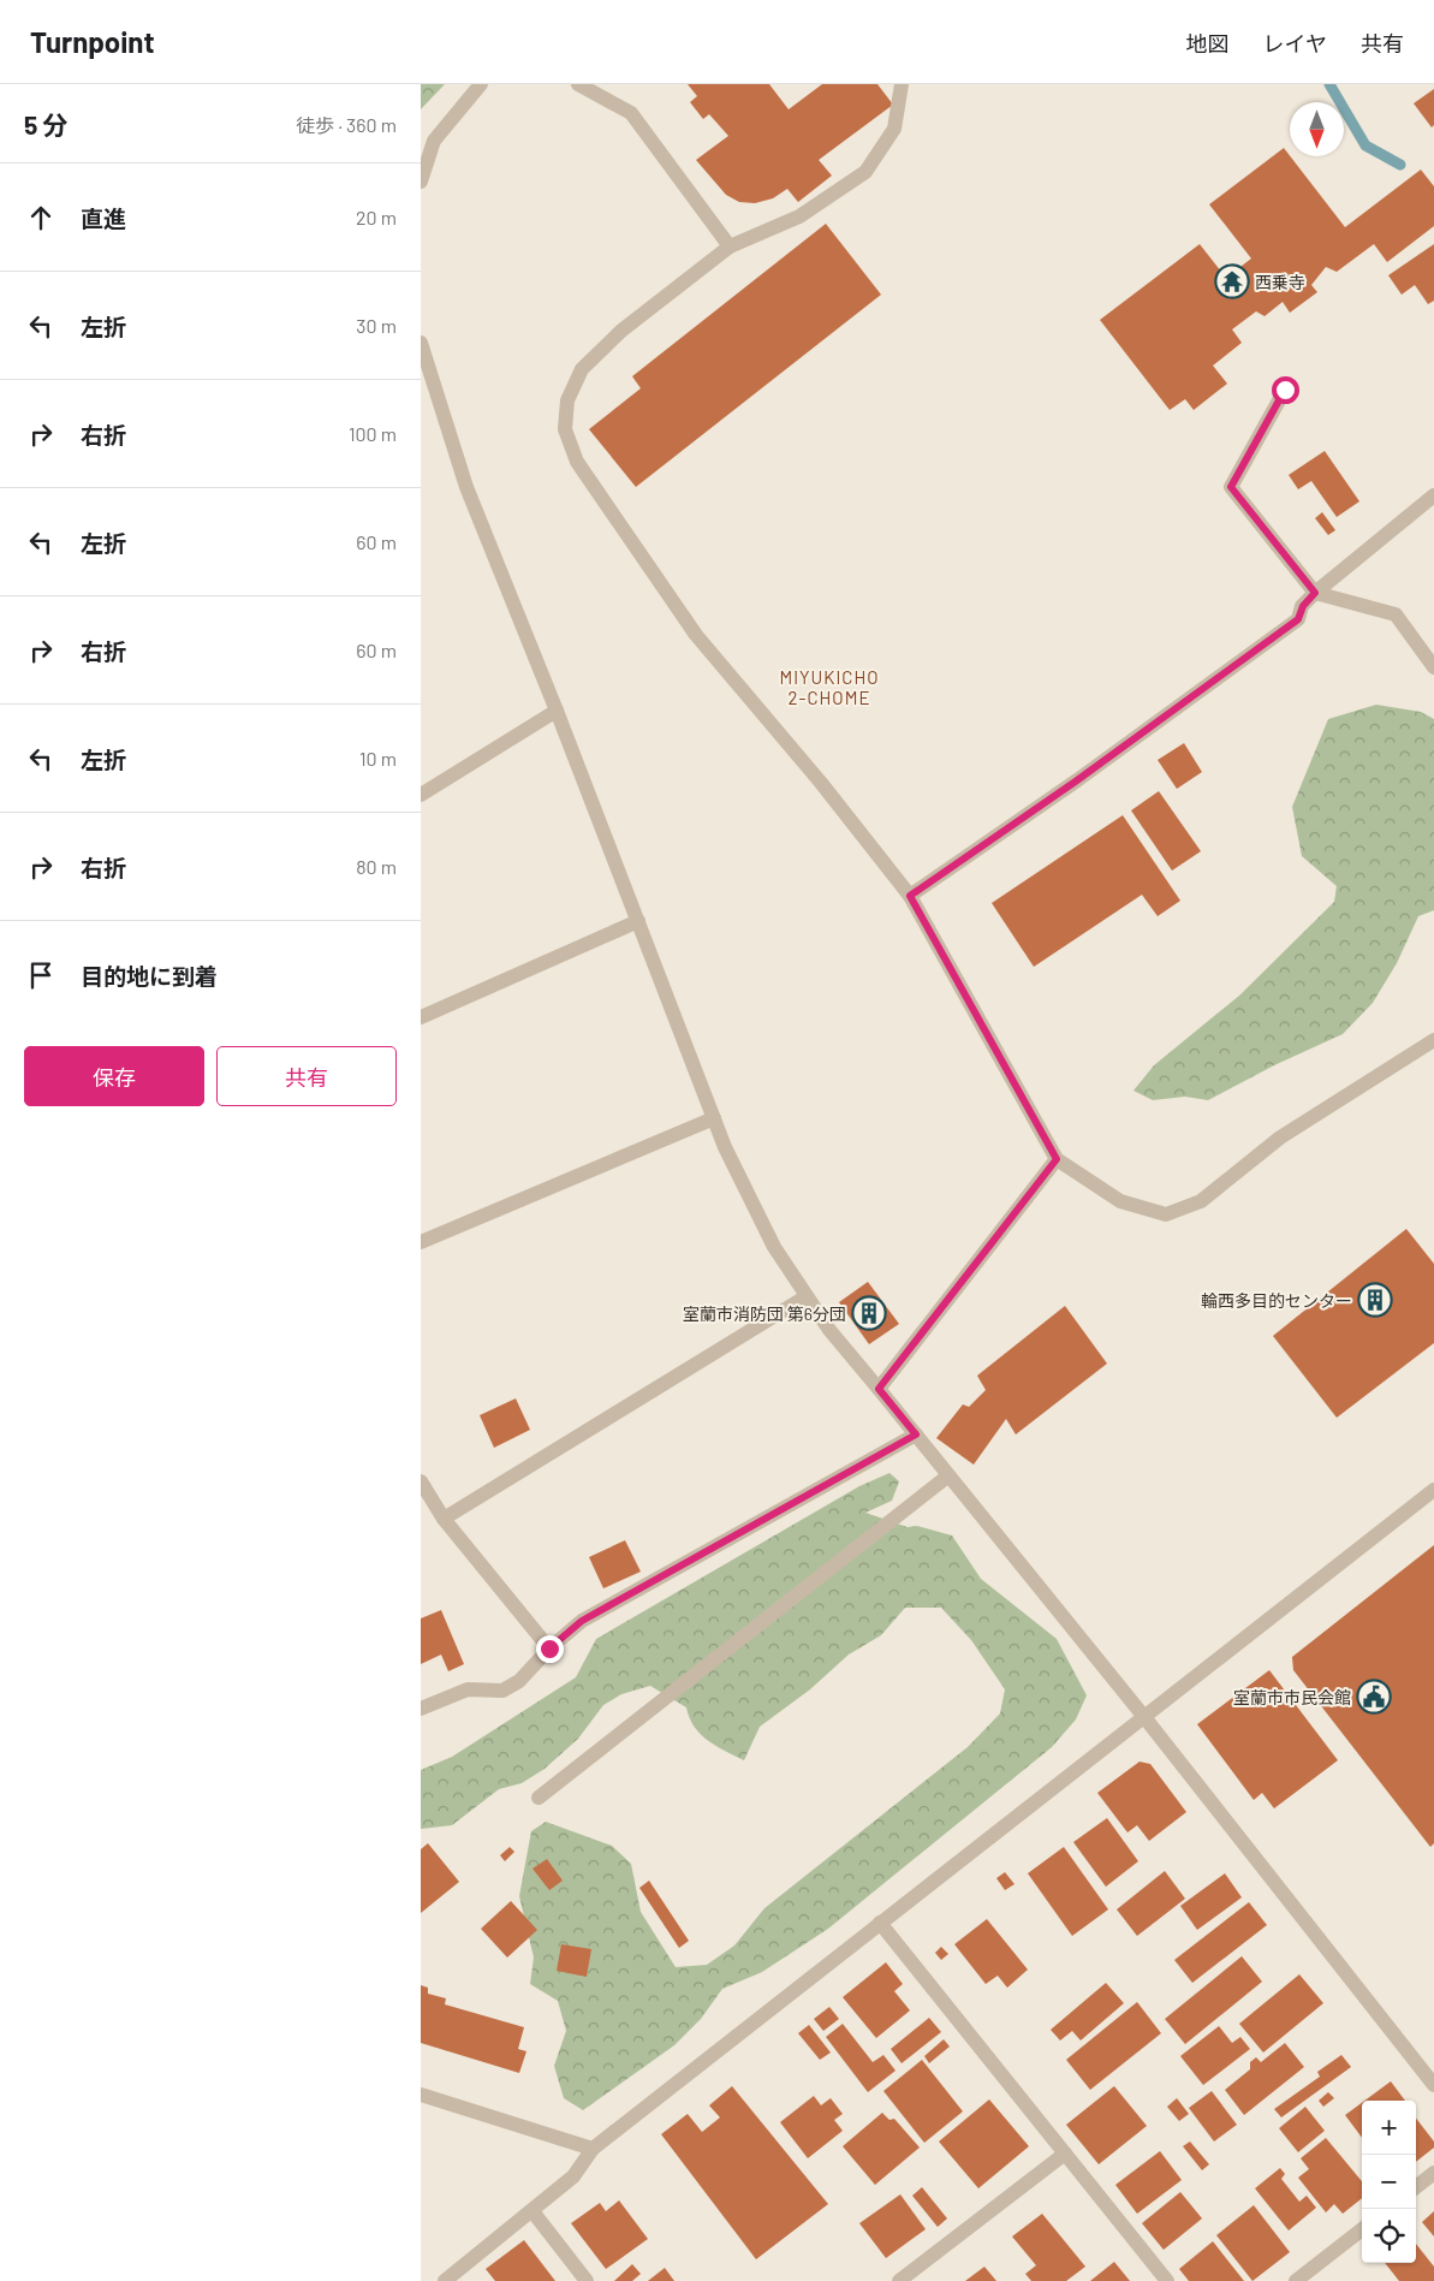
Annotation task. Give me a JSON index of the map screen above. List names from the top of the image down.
{
  "districts": ["MIYUKICHO 2-CHOME"],
  "places": {
    "temple": ["西乗寺"],
    "building": ["輪西多目的センター", "室蘭市消防団 第6分団"],
    "public building": ["室蘭市市民会館"]
  },
  "north": "bottom",
  "page": {
    "header": "Turnpoint",
    "nav": ["地図", "レイヤ", "共有"],
    "heading": ["5 分", "徒歩 · 360 m"],
    "list": [
      ["直進", "20 m"],
      ["左折", "30 m"],
      ["右折", "100 m"],
      ["左折", "60 m"],
      ["右折", "60 m"],
      ["左折", "10 m"],
      ["右折", "80 m"],
      "目的地に到着"
    ],
    "buttons": ["保存", "共有"],
    "map_buttons": ["+", "−"]
  }
}
